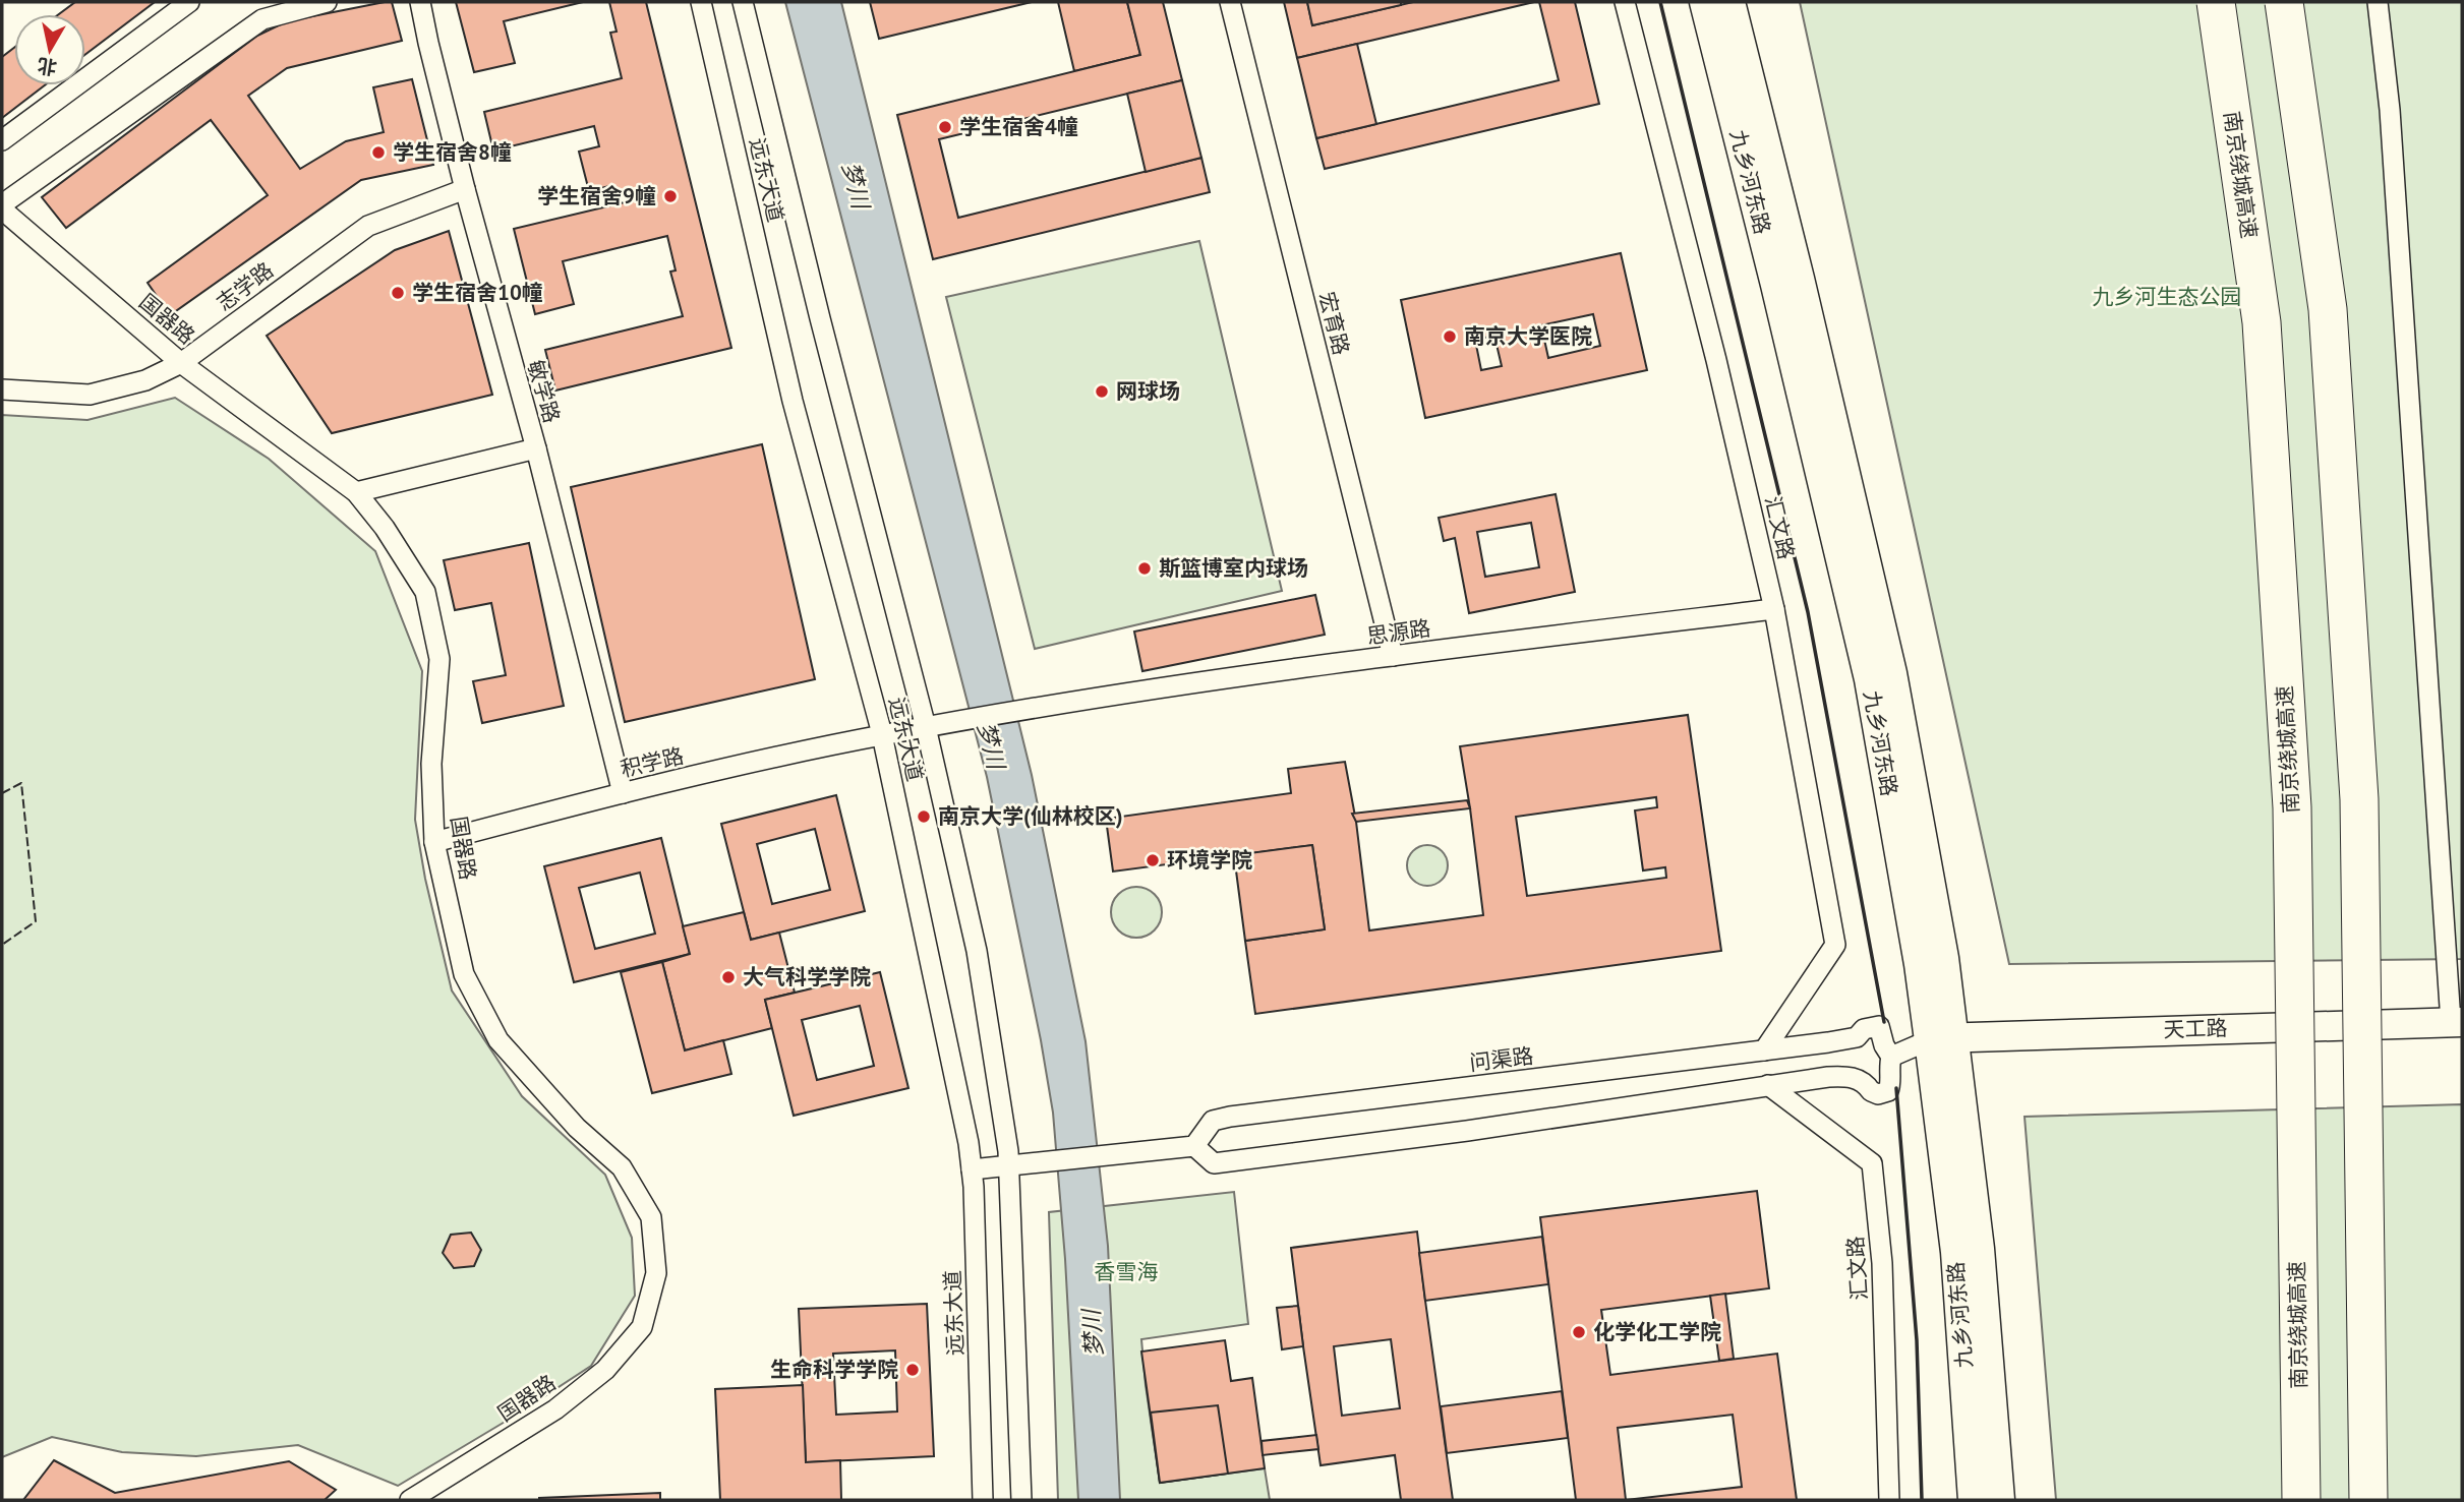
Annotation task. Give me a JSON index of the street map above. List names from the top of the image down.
{
  "streets": {
    "highway": ["南京绕城高速"],
    "main road": ["九乡河东路", "天工路"],
    "street": [
      "远东大道",
      "志学路",
      "国器路",
      "宏育路",
      "敏学路",
      "汇文路",
      "思源路",
      "积学路",
      "问渠路"
    ]
  },
  "crossings": [
    ["远东大道", "积学路"],
    ["九乡河东路", "天工路"],
    ["志学路", "国器路"],
    ["志学路", "敏学路"],
    ["国器路", "积学路"],
    ["宏育路", "思源路"],
    ["敏学路", "积学路"],
    ["汇文路", "思源路"],
    ["汇文路", "问渠路"],
    ["思源路", "积学路"]
  ],
  "water": ["梦川"],
  "parks": ["九乡河生态公园", "香雪海"],
  "places": [
    "学生宿舍4幢",
    "学生宿舍8幢",
    "学生宿舍9幢",
    "学生宿舍10幢",
    "南京大学医院",
    "网球场",
    "斯篮博室内球场",
    "南京大学(仙林校区)",
    "环境学院",
    "大气科学学院",
    "化学化工学院",
    "生命科学学院"
  ],
  "north": "bottom"
}
